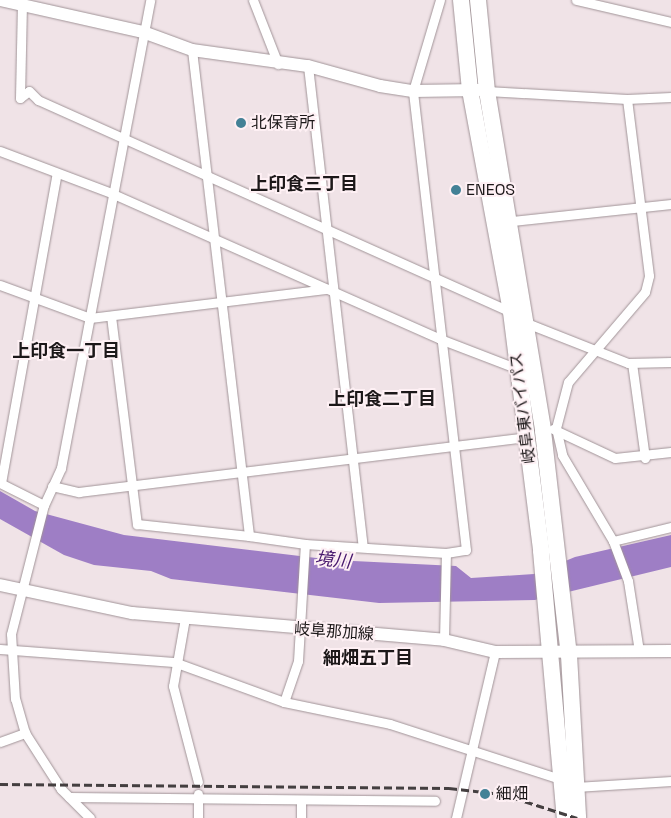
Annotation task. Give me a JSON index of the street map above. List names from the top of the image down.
{
  "streets": {
    "highway": ["岐阜東バイパス"],
    "main road": ["岐阜那加線"]
  },
  "crossings": [
    ["岐阜東バイパス", "岐阜那加線"]
  ],
  "districts": [
    "上印食三丁目",
    "上印食一丁目",
    "上印食二丁目",
    "細畑五丁目"
  ],
  "water": ["境川"],
  "places": ["北保育所", "ENEOS", "細畑"]
}
